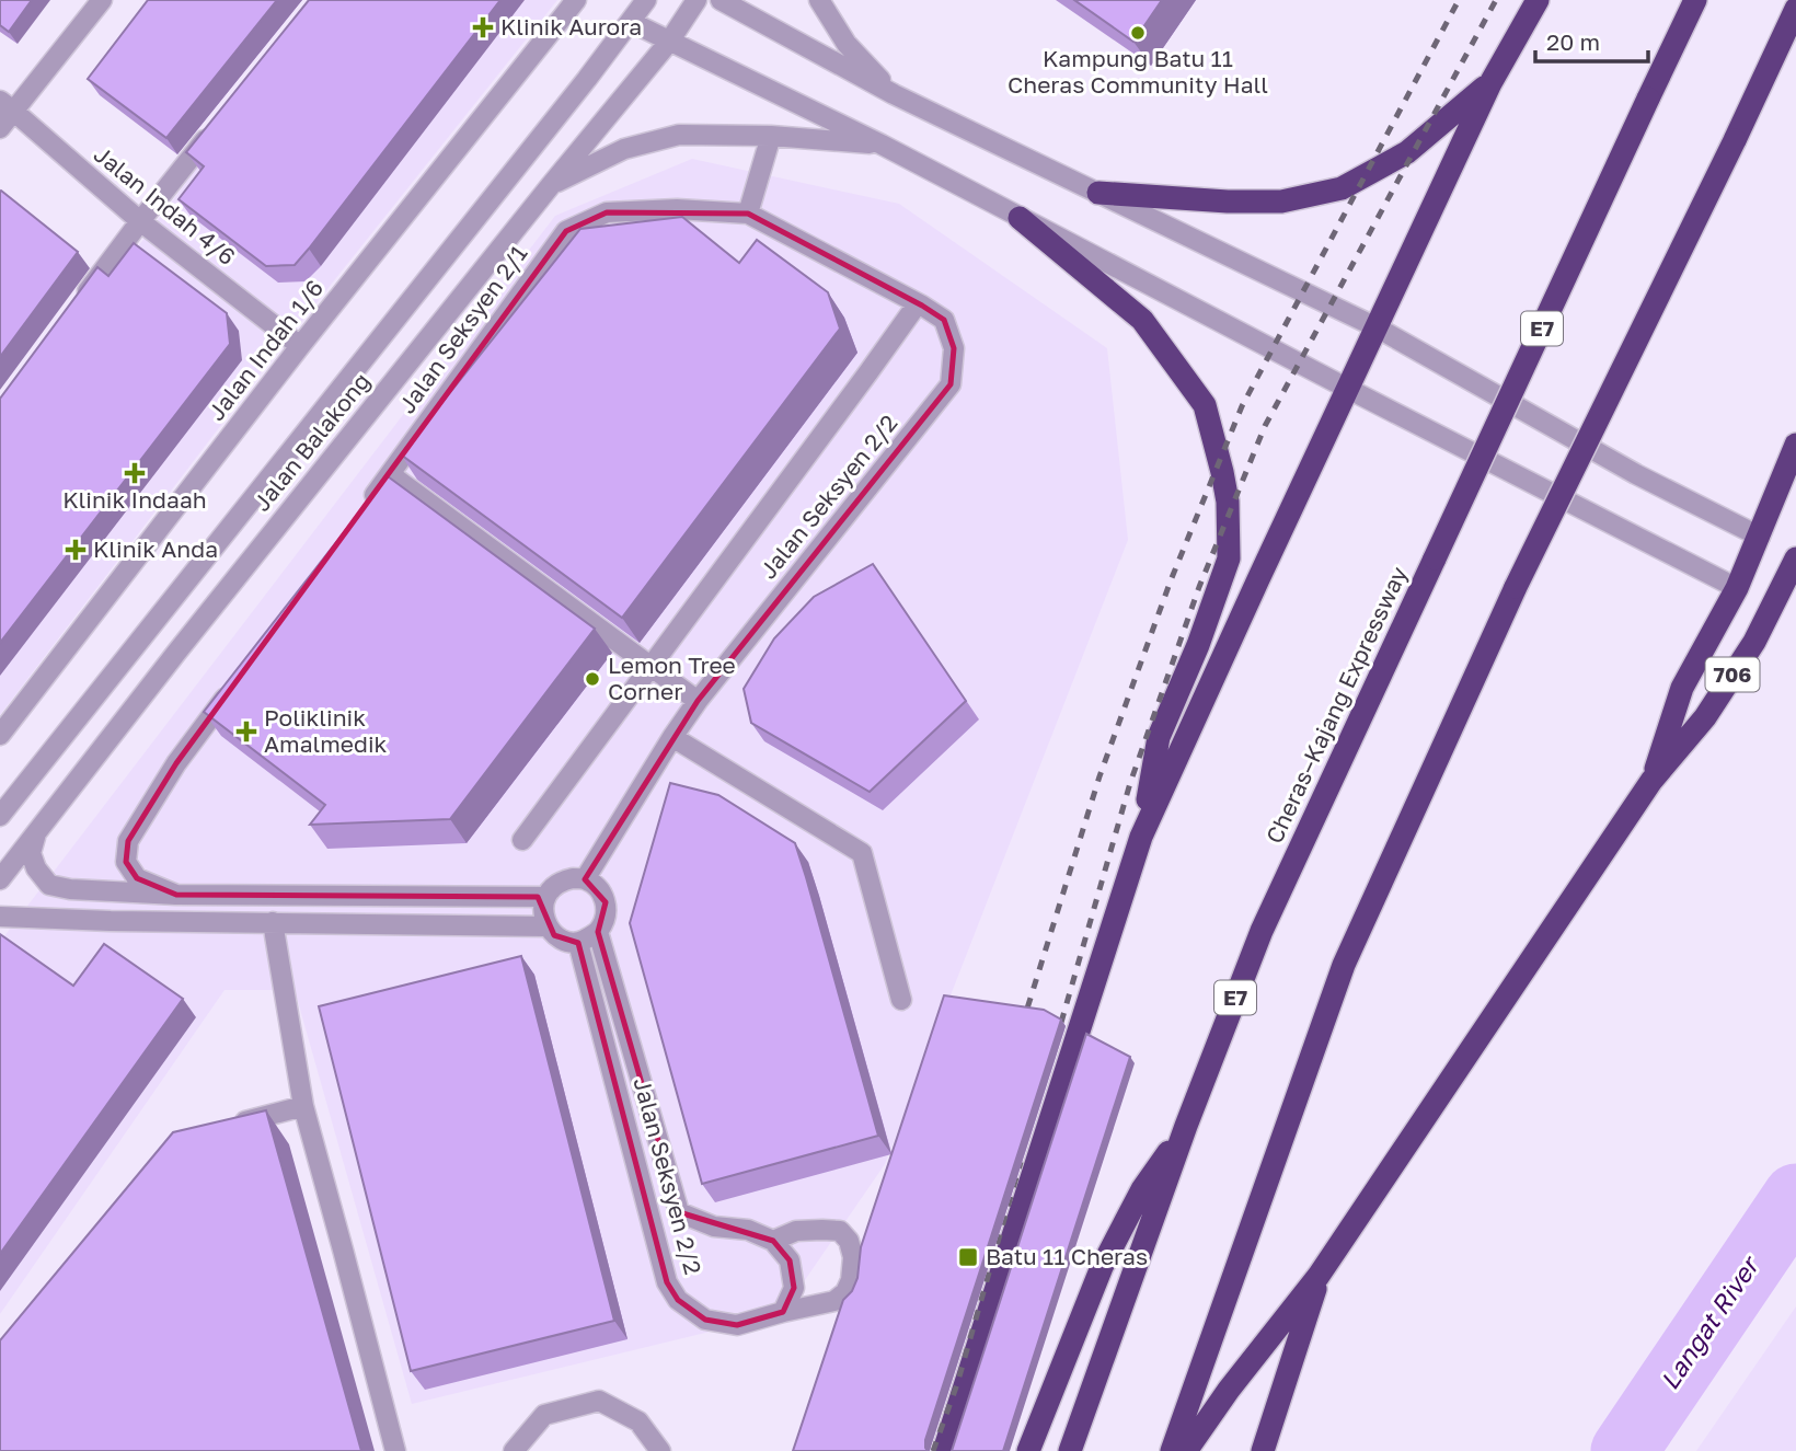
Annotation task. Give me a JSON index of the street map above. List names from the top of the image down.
{
  "streets": {
    "highway": ["E7", "706", "Cheras–Kajang Expressway"],
    "street": [
      "Jalan Indah 4/6",
      "Jalan Seksyen 2/1",
      "Jalan Indah 1/6",
      "Jalan Balakong",
      "Jalan Seksyen 2/2"
    ]
  },
  "crossings": [
    ["Jalan Indah 4/6", "Jalan Indah 1/6"],
    ["Jalan Seksyen 2/1", "Jalan Seksyen 2/2"]
  ],
  "water": ["Langat River"],
  "places": {
    "health": [
      "Klinik Aurora",
      "Klinik Indaah",
      "Klinik Anda",
      "Poliklinik Amalmedik"
    ],
    "other": ["Kampung Batu 11 Cheras Community Hall", "Lemon Tree Corner"],
    "transit": ["Batu 11 Cheras"]
  },
  "scale_bar": "20 m"
}
